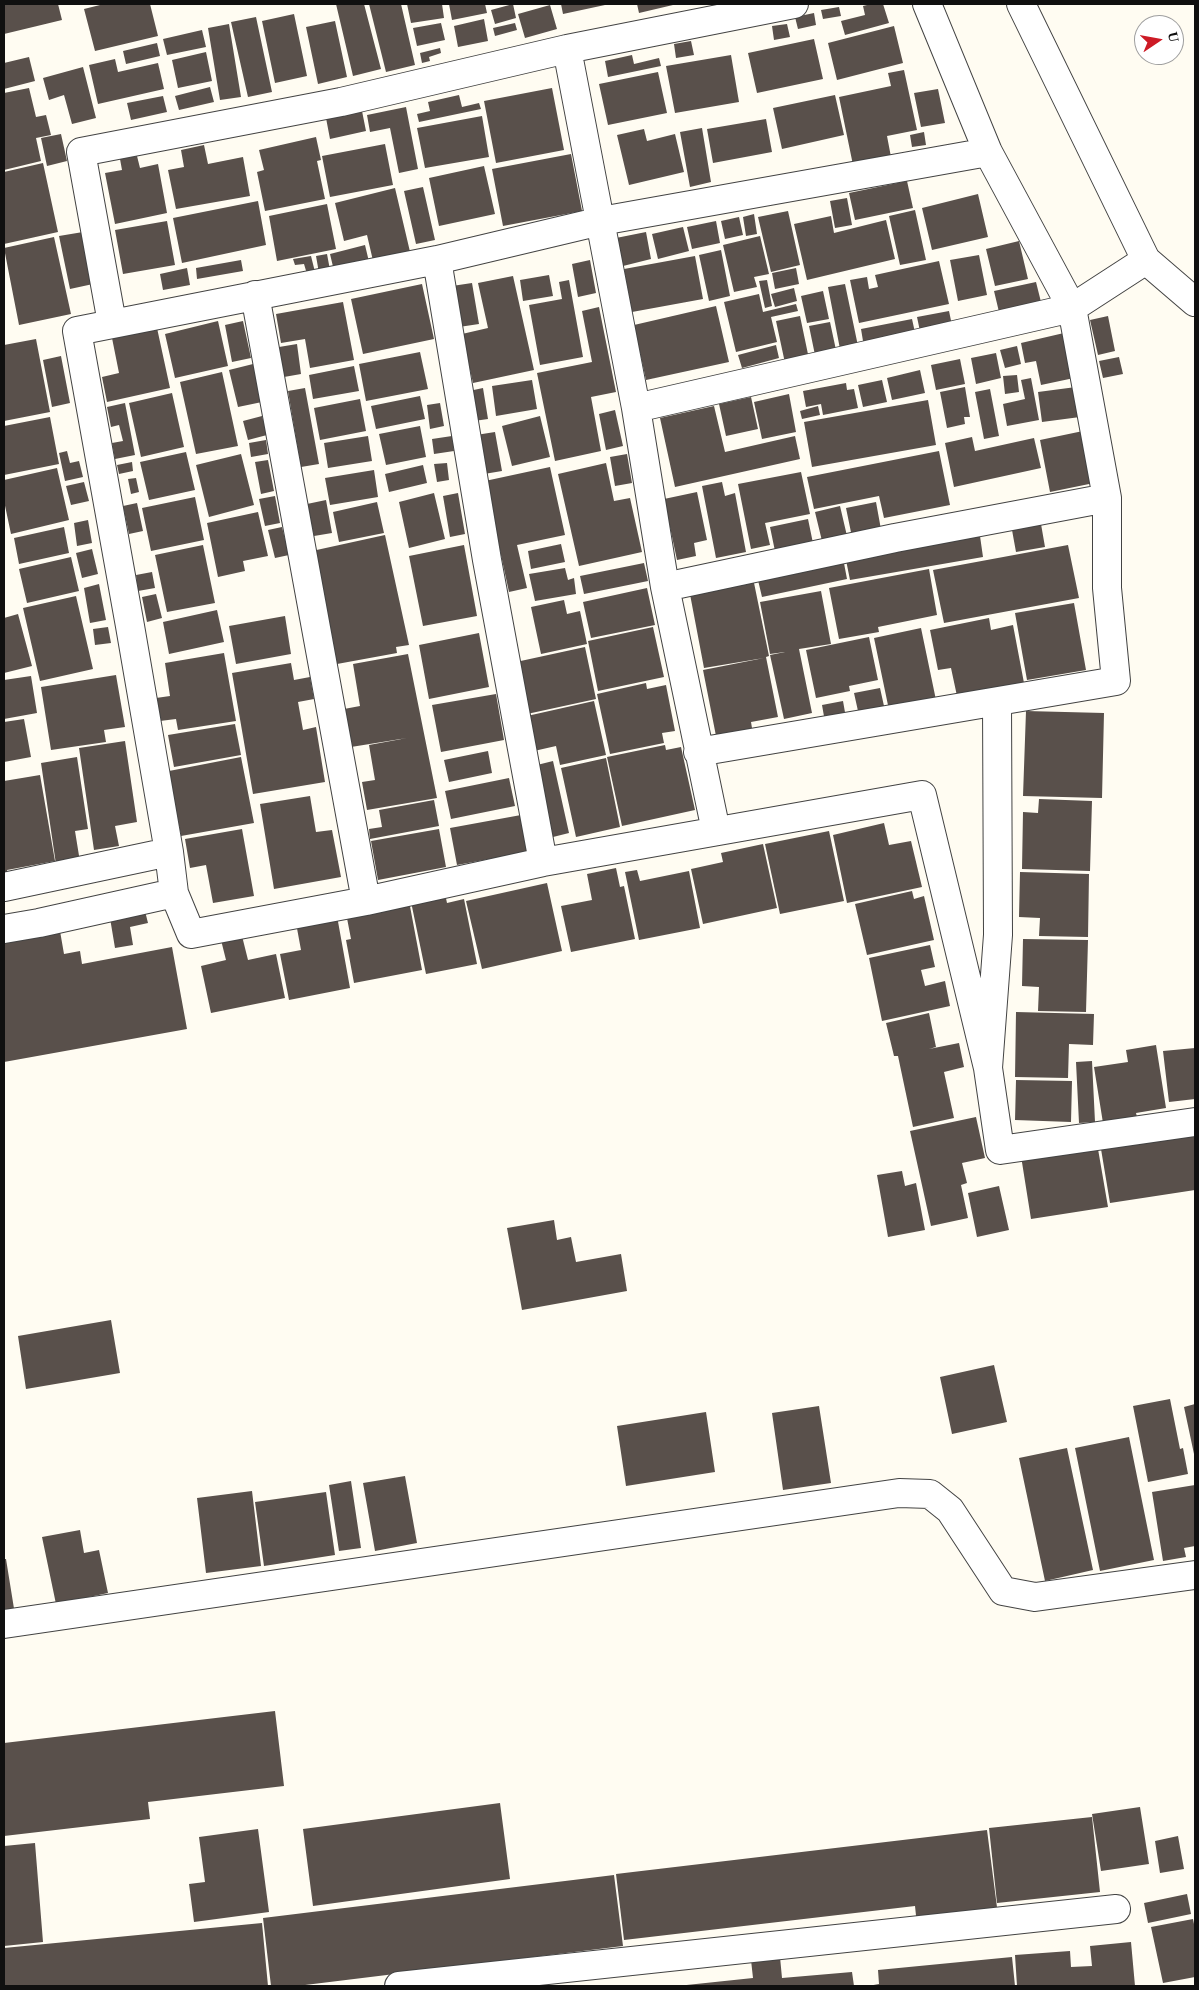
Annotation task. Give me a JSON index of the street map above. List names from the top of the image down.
{
  "north": "right"
}
